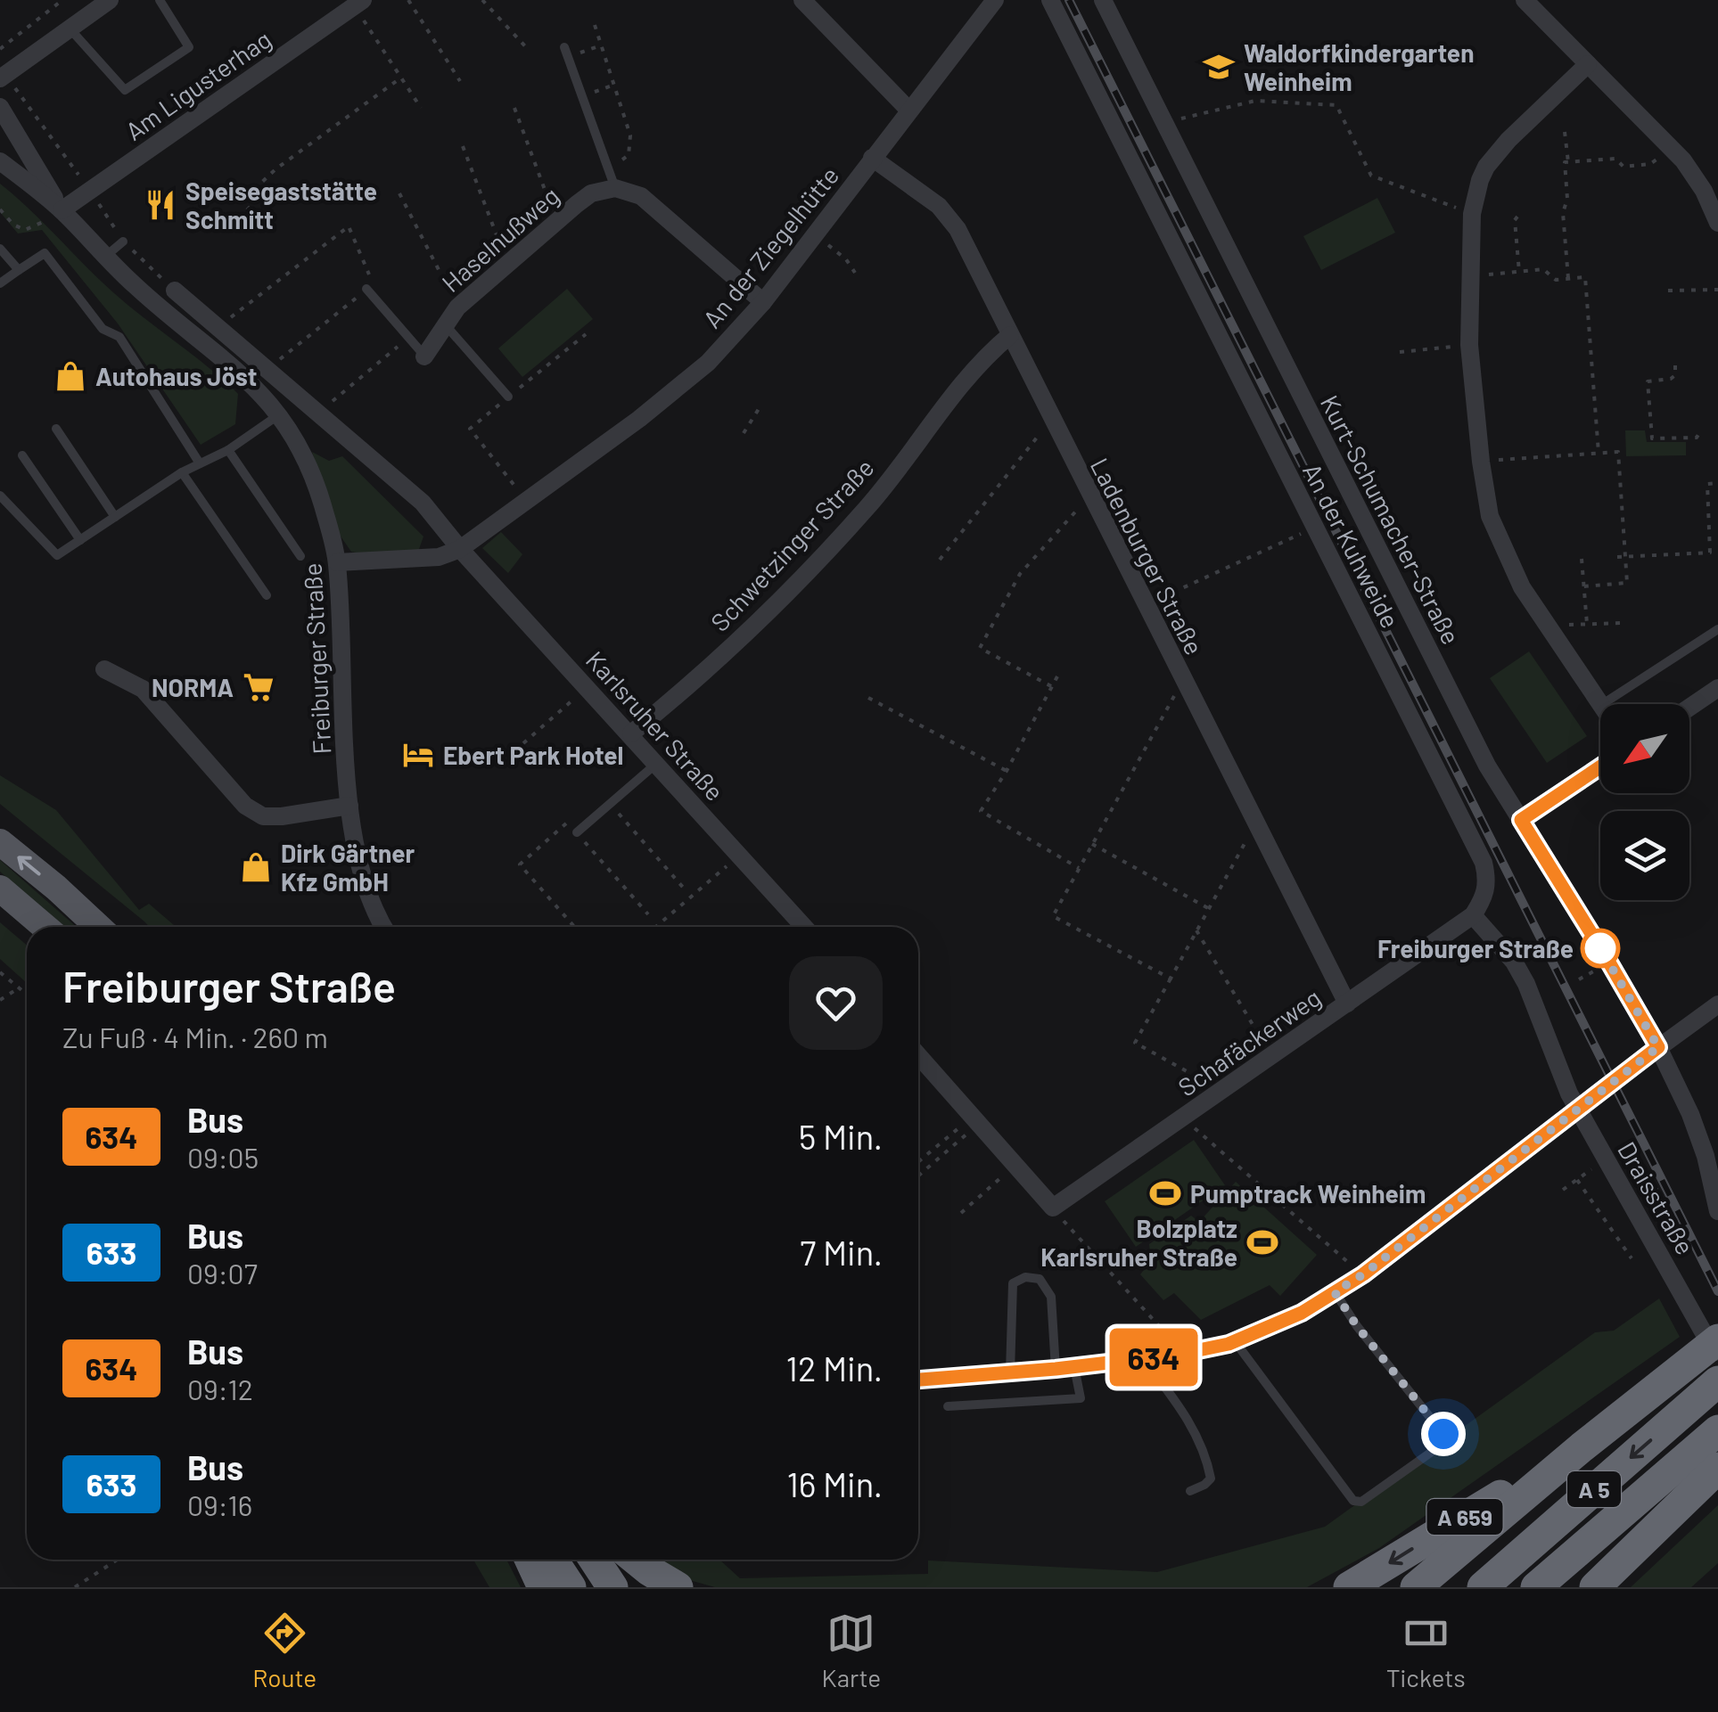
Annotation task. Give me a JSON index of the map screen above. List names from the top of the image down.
{
  "streets": {
    "highway": ["A 5", "A 659"],
    "street": [
      "Am Ligusterhag",
      "Haselnußweg",
      "An der Ziegelhütte",
      "Kurt-Schumacher-Straße",
      "Schwetzinger Straße",
      "An der Kuhweide",
      "Ladenburger Straße",
      "Freiburger Straße",
      "Karlsruher Straße",
      "Schafäckerweg",
      "Draisstraße"
    ]
  },
  "crossings": [
    ["Am Ligusterhag", "Freiburger Straße"],
    ["An der Ziegelhütte", "Ladenburger Straße"],
    ["An der Ziegelhütte", "Karlsruher Straße"],
    ["Schwetzinger Straße", "Ladenburger Straße"],
    ["Schwetzinger Straße", "Karlsruher Straße"],
    ["An der Kuhweide", "Schafäckerweg"],
    ["Ladenburger Straße", "Schafäckerweg"]
  ],
  "places": {
    "school or university": ["Waldorfkindergarten Weinheim"],
    "restaurant": ["Speisegaststätte Schmitt"],
    "shop": ["Autohaus Jöst", "Dirk Gärtner Kfz GmbH"],
    "supermarket": ["NORMA"],
    "hotel": ["Ebert Park Hotel"],
    "other": ["Freiburger Straße"],
    "sports": ["Pumptrack Weinheim", "Bolzplatz Karlsruher Straße"]
  },
  "lines": ["bus line 634"],
  "north": "bottom left",
  "page": {
    "on_map": "634",
    "heading": ["Freiburger Straße", "Zu Fuß · 4 Min. · 260 m"],
    "list": [
      {
        "mark": "634",
        "name": "Bus",
        "note": "09:05",
        "value": "5 Min."
      },
      {
        "mark": "633",
        "name": "Bus",
        "note": "09:07",
        "value": "7 Min."
      },
      {
        "mark": "634",
        "name": "Bus",
        "note": "09:12",
        "value": "12 Min."
      },
      {
        "mark": "633",
        "name": "Bus",
        "note": "09:16",
        "value": "16 Min."
      }
    ],
    "tabs": ["Route", "Karte", "Tickets"]
  }
}
